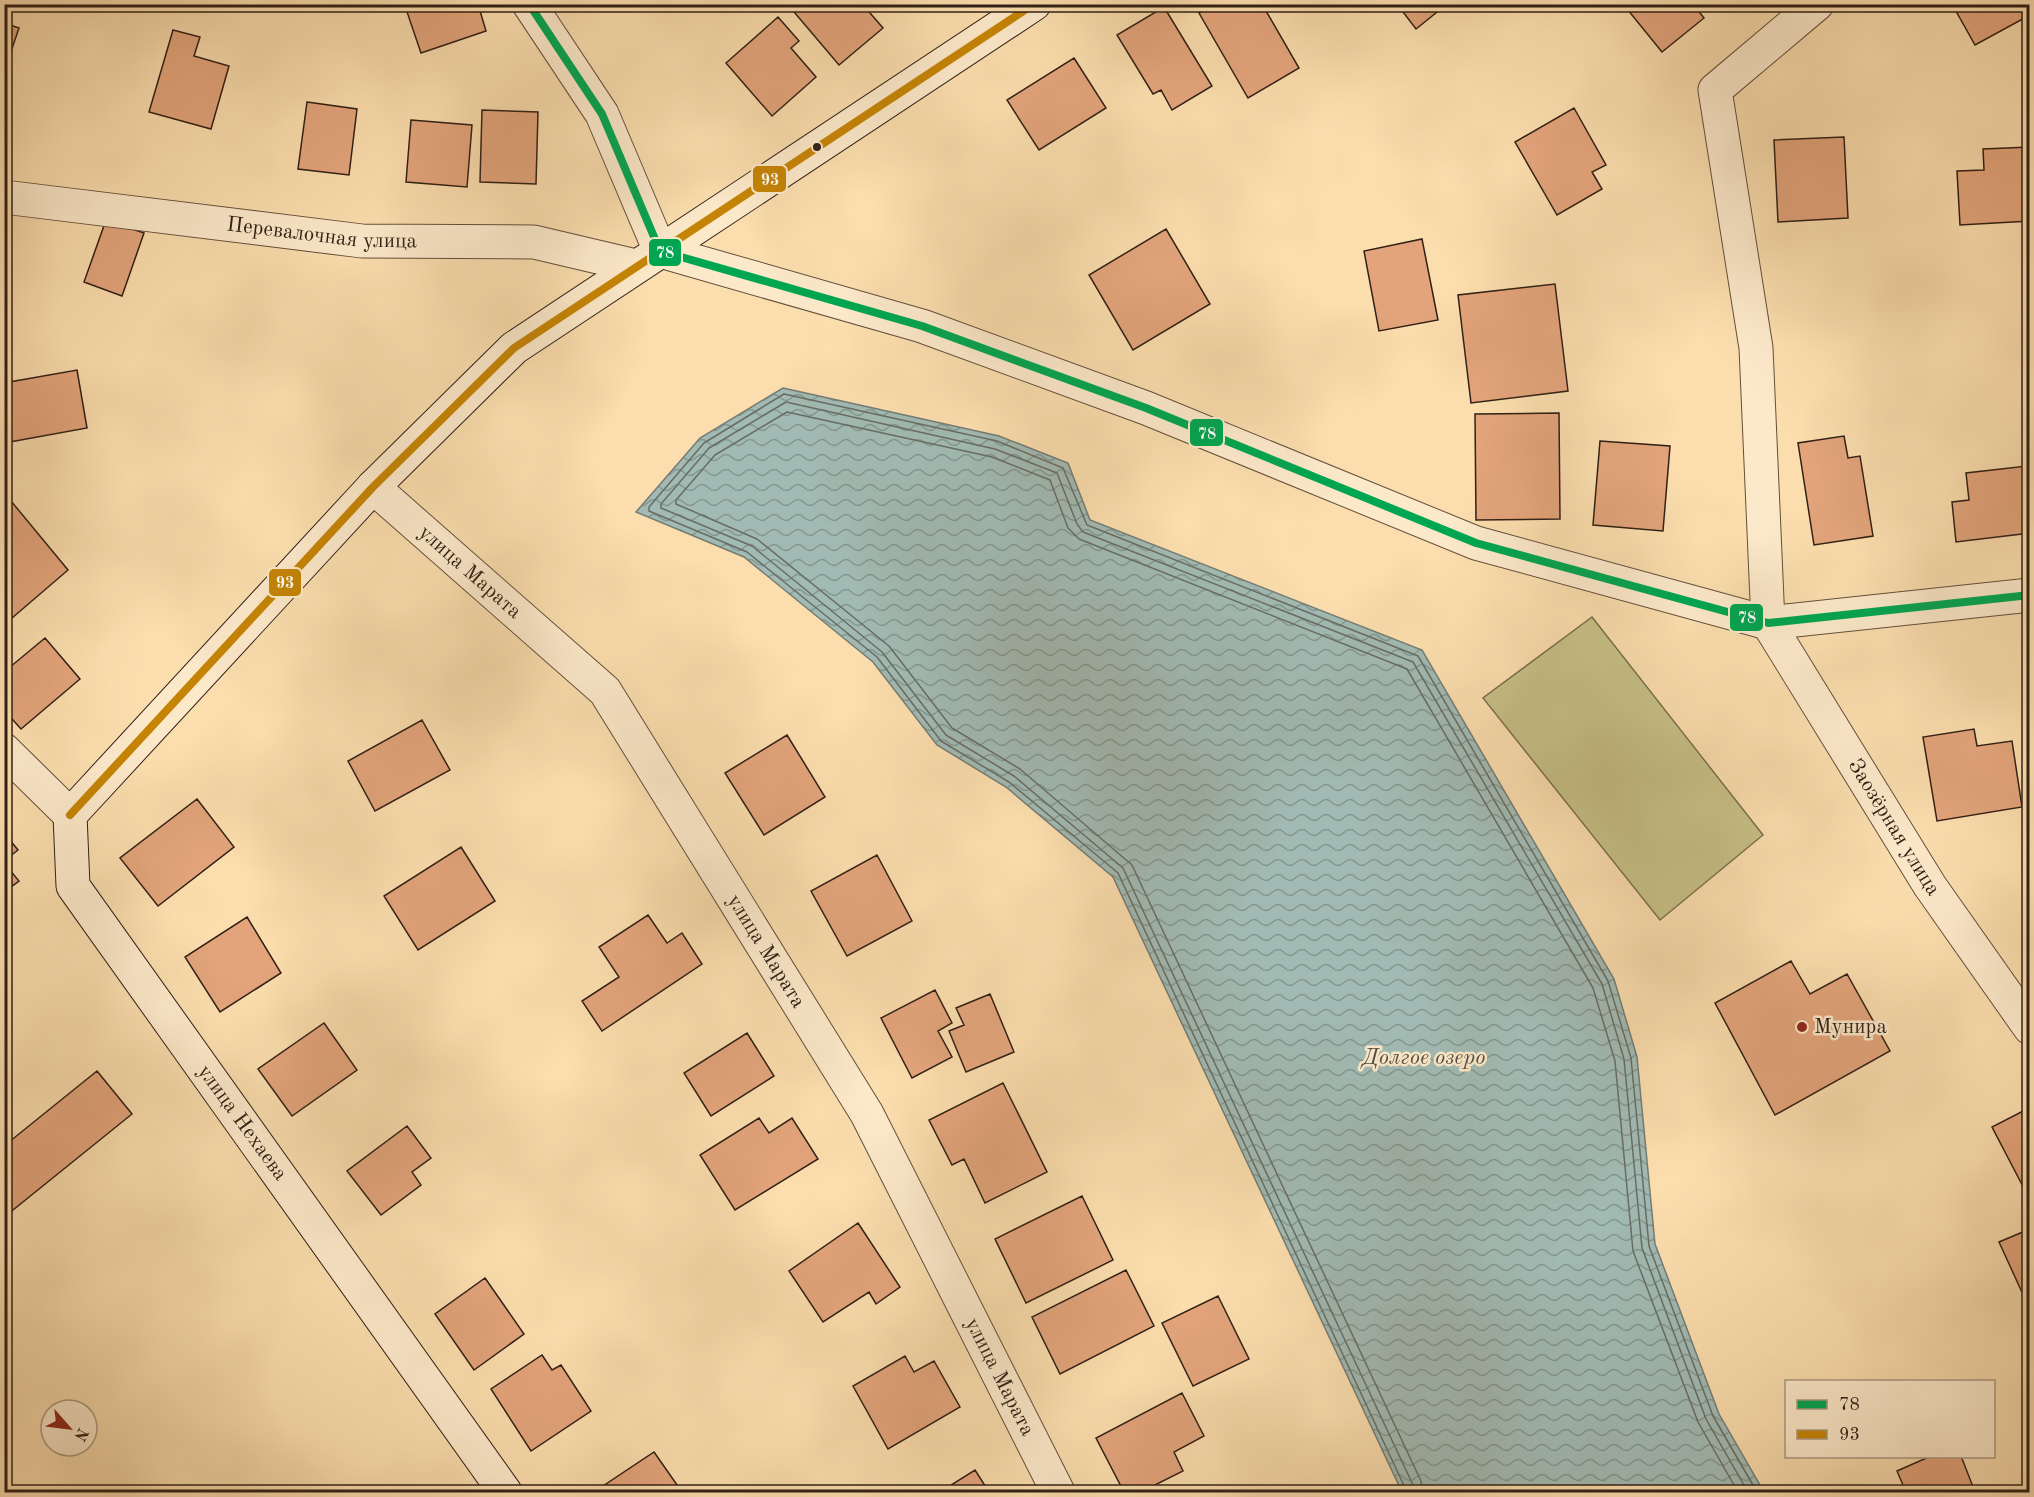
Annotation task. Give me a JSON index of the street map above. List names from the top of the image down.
{
  "streets": {
    "street": [
      "Перевалочная улица",
      "улица Марата",
      "Заозёрная улица",
      "улица Нехаева"
    ]
  },
  "crossings": [
    ["Перевалочная улица", "Заозёрная улица"]
  ],
  "water": ["Долгое озеро"],
  "places": ["Мунира"],
  "lines": ["transit line 78", "transit line 93"],
  "legend": ["78", "93"],
  "north": "bottom right"
}
